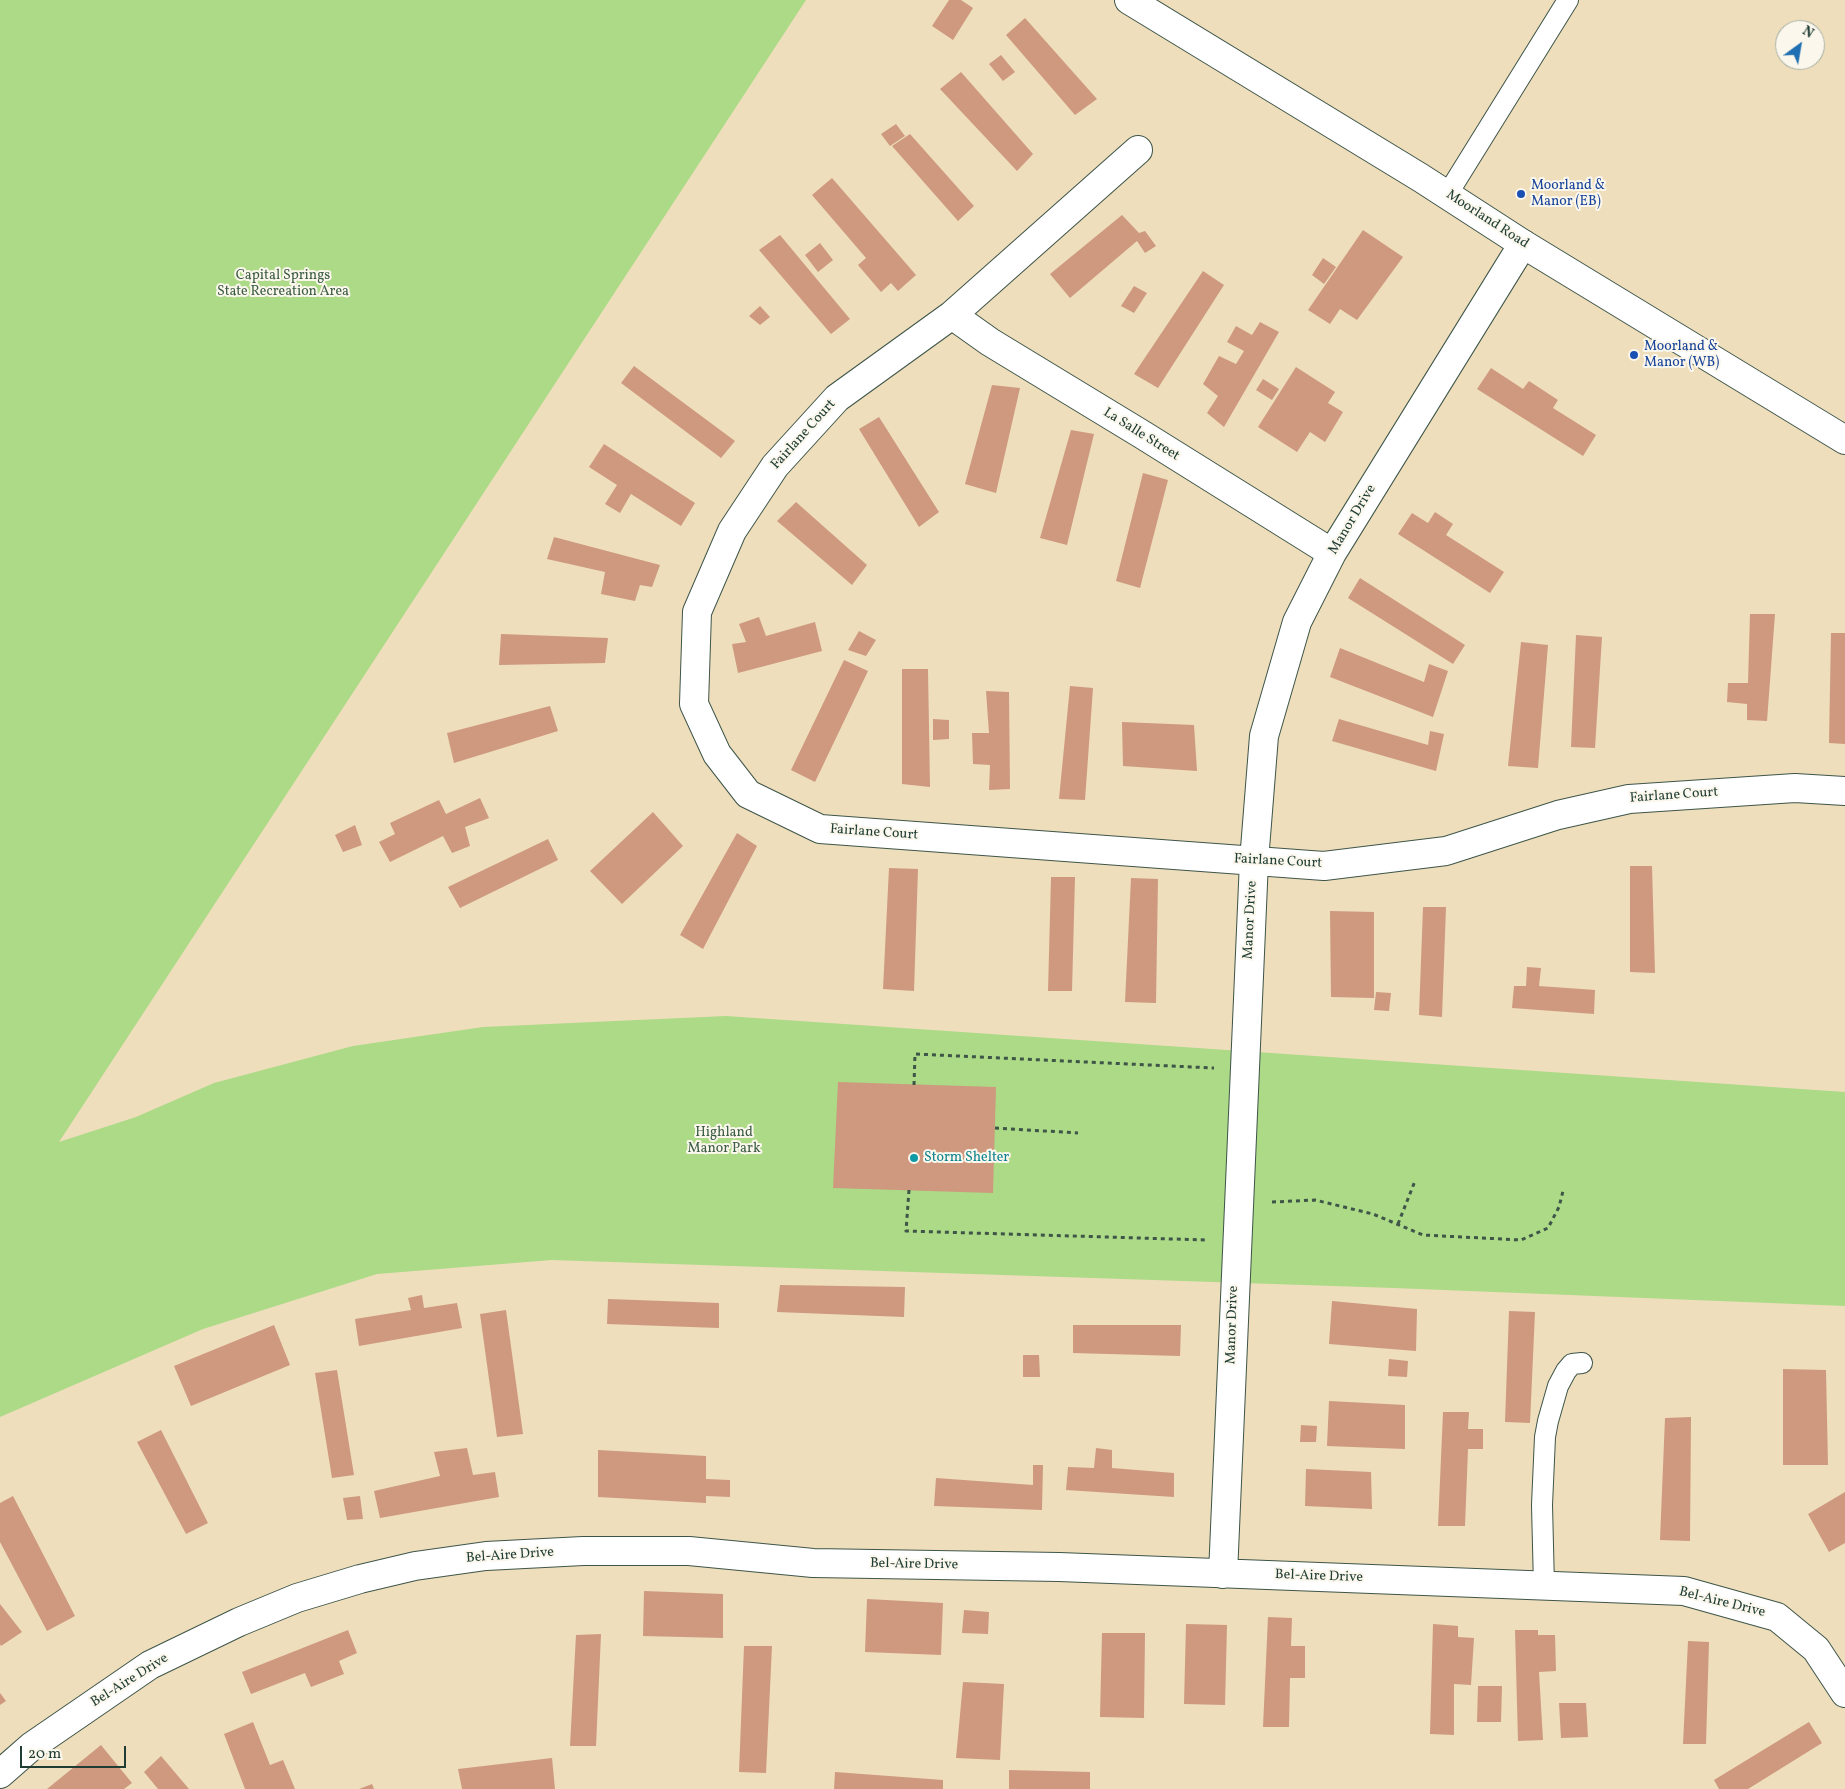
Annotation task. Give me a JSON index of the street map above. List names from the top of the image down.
{
  "streets": {
    "street": [
      "Moorland Road",
      "Fairlane Court",
      "La Salle Street",
      "Manor Drive",
      "Bel-Aire Drive"
    ]
  },
  "crossings": [
    ["Moorland Road", "Manor Drive"],
    ["Fairlane Court", "La Salle Street"],
    ["Fairlane Court", "Manor Drive"],
    ["La Salle Street", "Manor Drive"],
    ["Manor Drive", "Bel-Aire Drive"]
  ],
  "parks": ["Capital Springs State Recreation Area", "Highland Manor Park"],
  "places": ["Moorland & Manor (EB)", "Moorland & Manor (WB)", "Storm Shelter"],
  "scale_bar": "20 m",
  "north": "top right"
}
